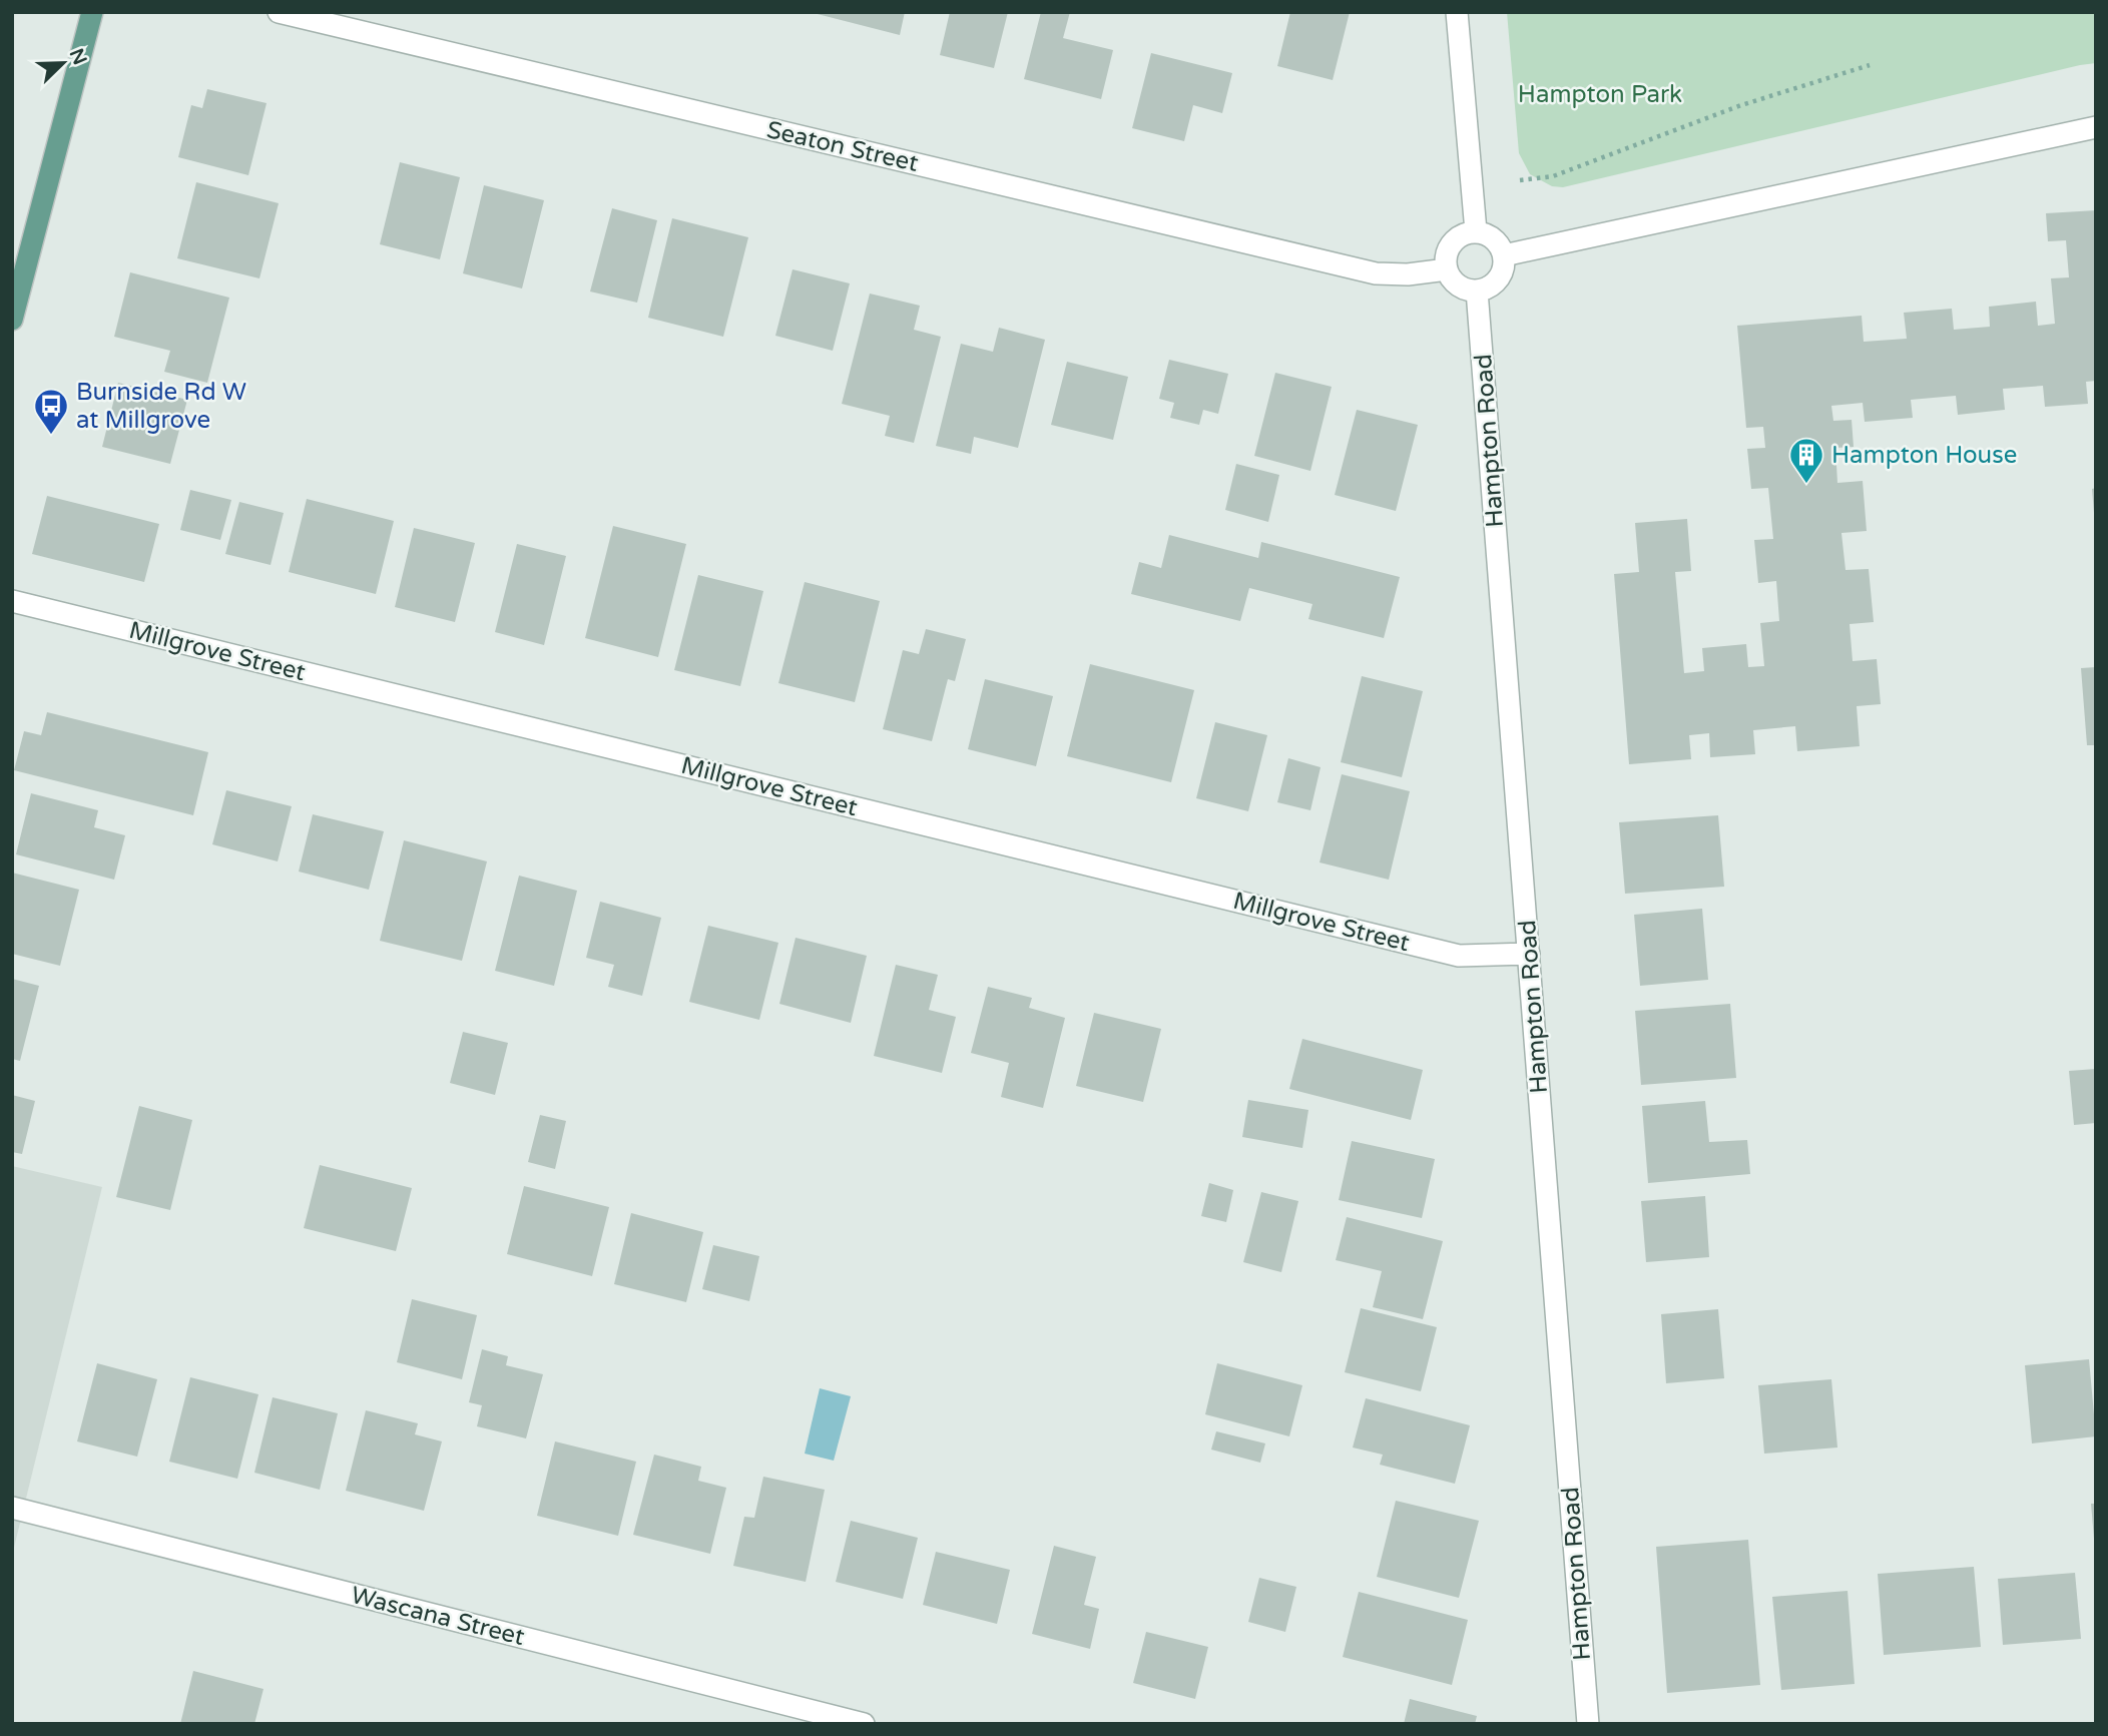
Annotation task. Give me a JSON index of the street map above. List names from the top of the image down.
{
  "streets": {
    "street": [
      "Seaton Street",
      "Hampton Road",
      "Millgrove Street",
      "Wascana Street"
    ]
  },
  "crossings": [
    ["Seaton Street", "Hampton Road"],
    ["Hampton Road", "Millgrove Street"]
  ],
  "parks": ["Hampton Park"],
  "places": {
    "bus stop": ["Burnside Rd W at Millgrove"],
    "building": ["Hampton House"]
  },
  "north": "top right"
}
